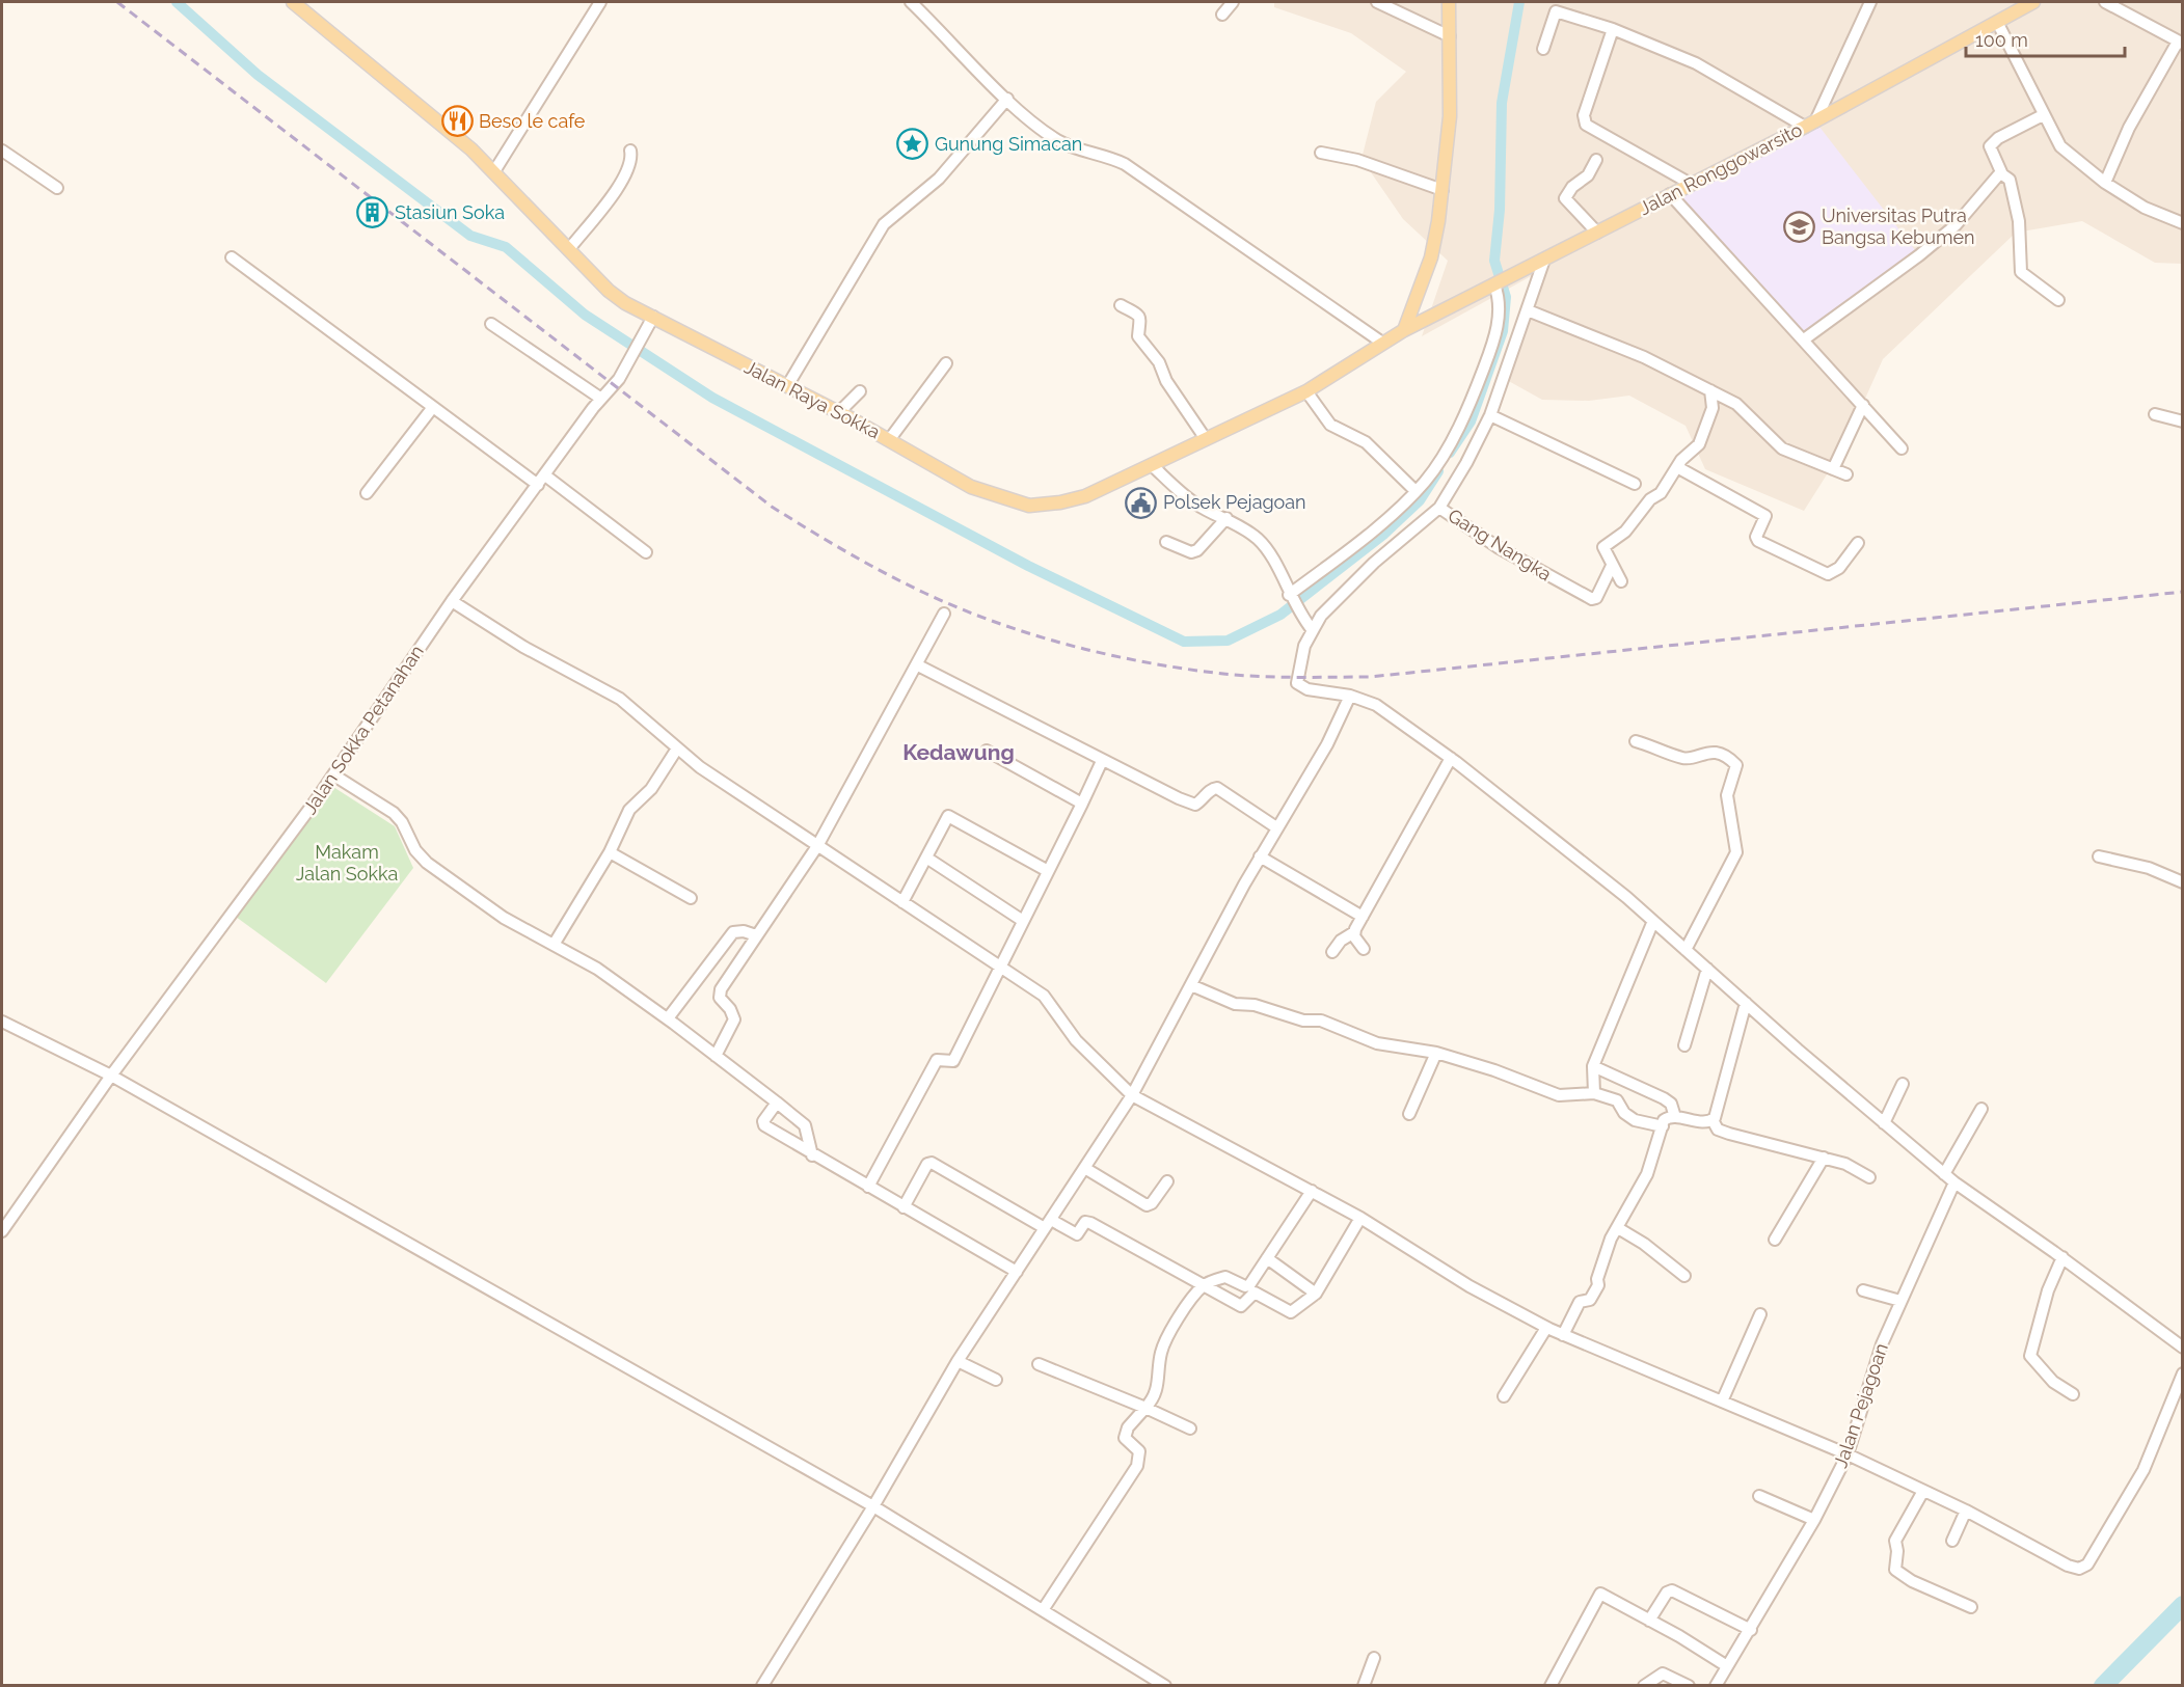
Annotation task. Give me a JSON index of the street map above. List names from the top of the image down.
{
  "streets": {
    "main road": ["Jalan Ronggowarsito", "Jalan Raya Sokka"],
    "street": ["Gang Nangka", "Jalan Sokka Petanahan", "Jalan Pejagoan"]
  },
  "crossings": [
    ["Jalan Ronggowarsito", "Jalan Raya Sokka"],
    ["Jalan Raya Sokka", "Jalan Sokka Petanahan"]
  ],
  "districts": ["Kedawung"],
  "parks": ["Makam Jalan Sokka"],
  "places": {
    "restaurant": ["Beso le cafe"],
    "place": ["Gunung Simacan"],
    "building": ["Stasiun Soka"],
    "school or university": ["Universitas Putra Bangsa Kebumen"],
    "public building": ["Polsek Pejagoan"]
  },
  "scale_bar": "100 m"
}
